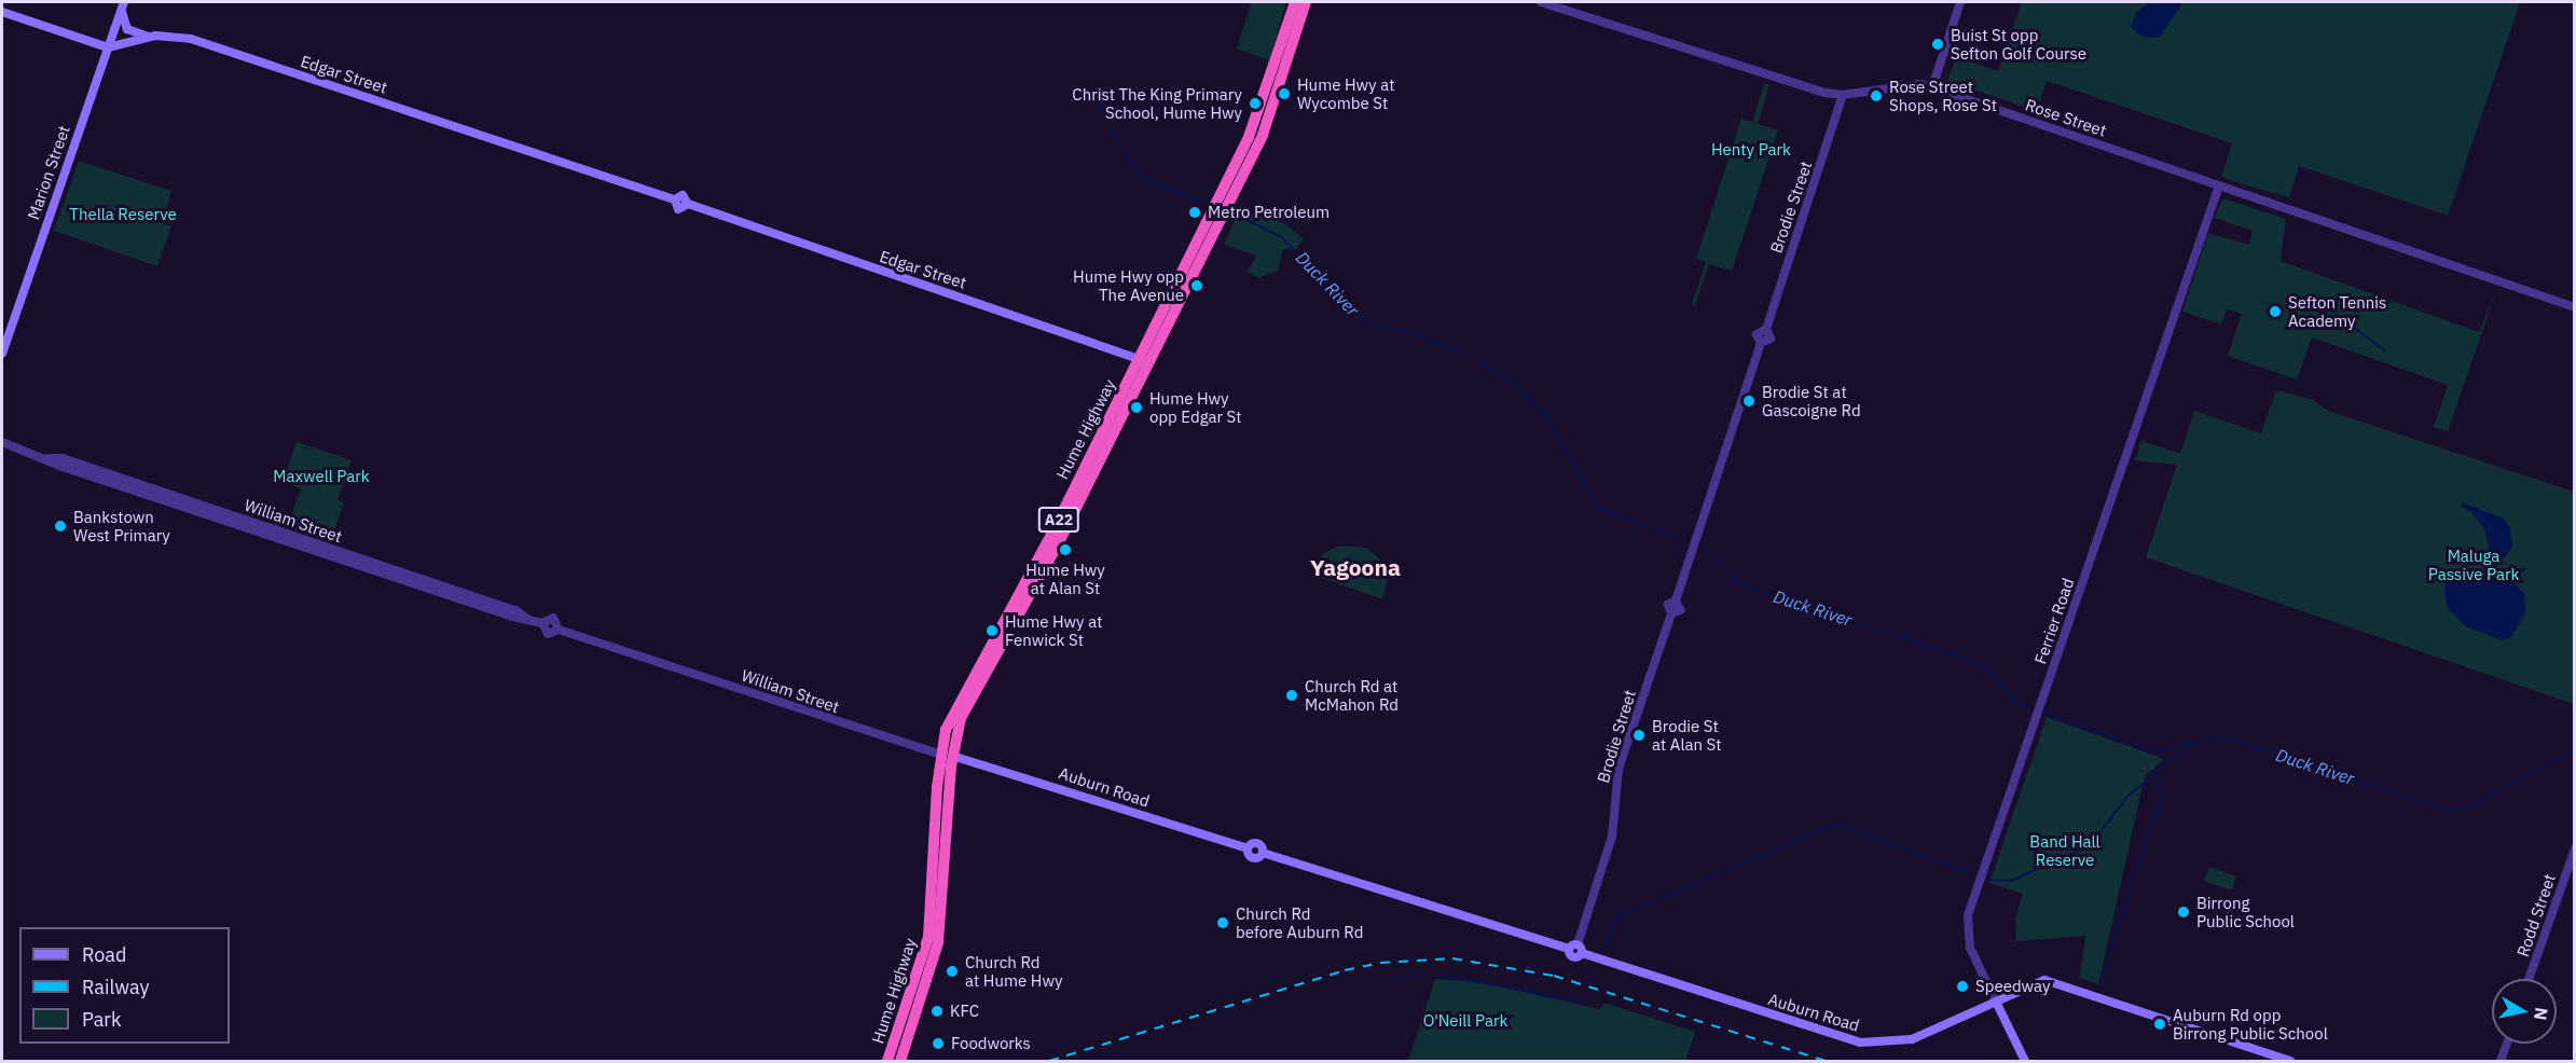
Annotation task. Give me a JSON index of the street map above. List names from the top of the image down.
{
  "streets": {
    "highway": ["Hume Highway", "A22"],
    "main road": [
      "Edgar Street",
      "Marion Street",
      "Ferrier Road",
      "Auburn Road"
    ],
    "street": [
      "Rose Street",
      "Brodie Street",
      "William Street",
      "Rodd Street"
    ]
  },
  "crossings": [
    ["Edgar Street", "Marion Street"],
    ["Edgar Street", "Hume Highway"],
    ["Rose Street", "Brodie Street"],
    ["Rose Street", "Ferrier Road"],
    ["Brodie Street", "Auburn Road"],
    ["Hume Highway", "William Street"],
    ["Hume Highway", "Auburn Road"],
    ["William Street", "Auburn Road"],
    ["Ferrier Road", "Auburn Road"]
  ],
  "districts": ["Yagoona"],
  "water": ["Duck River"],
  "parks": [
    "Henty Park",
    "Thella Reserve",
    "Maxwell Park",
    "Maluga Passive Park",
    "Band Hall Reserve",
    "O'Neill Park"
  ],
  "places": [
    "Buist St opp Sefton Golf Course",
    "Hume Hwy at Wycombe St",
    "Rose Street Shops, Rose St",
    "Christ The King Primary School, Hume Hwy",
    "Metro Petroleum",
    "Hume Hwy opp The Avenue",
    "Sefton Tennis Academy",
    "Brodie St at Gascoigne Rd",
    "Hume Hwy opp Edgar St",
    "Bankstown West Primary",
    "Hume Hwy at Alan St",
    "Hume Hwy at Fenwick St",
    "Church Rd at McMahon Rd",
    "Brodie St at Alan St",
    "Birrong Public School",
    "Church Rd before Auburn Rd",
    "Church Rd at Hume Hwy",
    "Speedway",
    "KFC",
    "Auburn Rd opp Birrong Public School",
    "Foodworks"
  ],
  "legend": ["Road", "Railway", "Park"],
  "north": "right"
}
